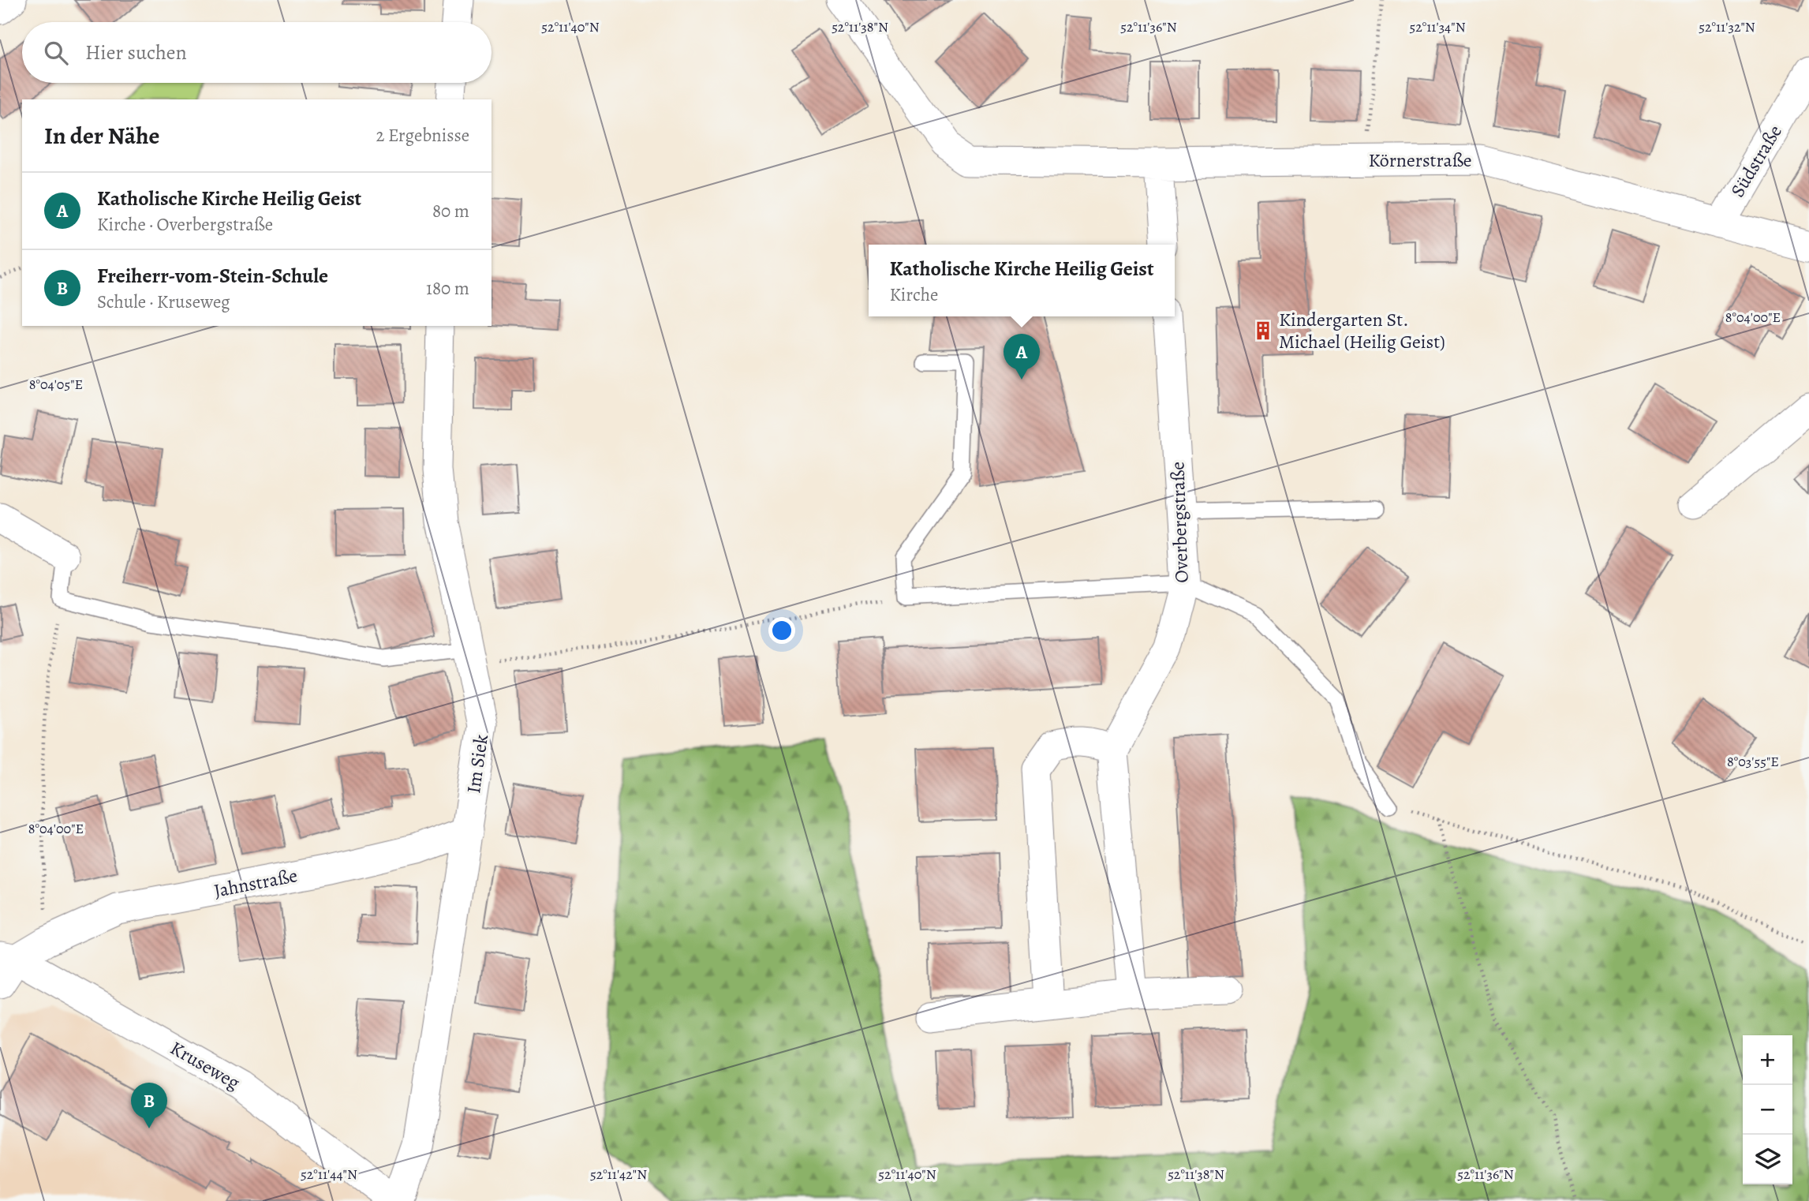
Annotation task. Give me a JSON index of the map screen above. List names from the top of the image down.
{
  "streets": {
    "street": [
      "Körnerstraße",
      "Südstraße",
      "Overbergstraße",
      "Im Siek",
      "Jahnstraße",
      "Kruseweg"
    ]
  },
  "crossings": [
    ["Körnerstraße", "Südstraße"],
    ["Im Siek", "Jahnstraße"],
    ["Jahnstraße", "Kruseweg"]
  ],
  "places": {
    "building": ["Kindergarten St. Michael (Heilig Geist)"]
  },
  "page": {
    "search": "Hier suchen",
    "heading": ["In der Nähe", "2 Ergebnisse"],
    "list": [
      {
        "mark": "A",
        "name": "Katholische Kirche Heilig Geist",
        "note": "Kirche · Overbergstraße",
        "value": "80 m"
      },
      {
        "mark": "B",
        "name": "Freiherr-vom-Stein-Schule",
        "note": "Schule · Kruseweg",
        "value": "180 m"
      }
    ],
    "popup": ["Katholische Kirche Heilig Geist", "Kirche"],
    "pins": ["A", "B"],
    "map_buttons": ["+", "−"]
  },
  "coordinates": [
    "52°11'40\"N",
    "52°11'38\"N",
    "52°11'36\"N",
    "52°11'34\"N",
    "52°11'32\"N",
    "8°04'00\"E",
    "8°04'05\"E",
    "8°03'55\"E",
    "52°11'44\"N",
    "52°11'42\"N"
  ]
}
